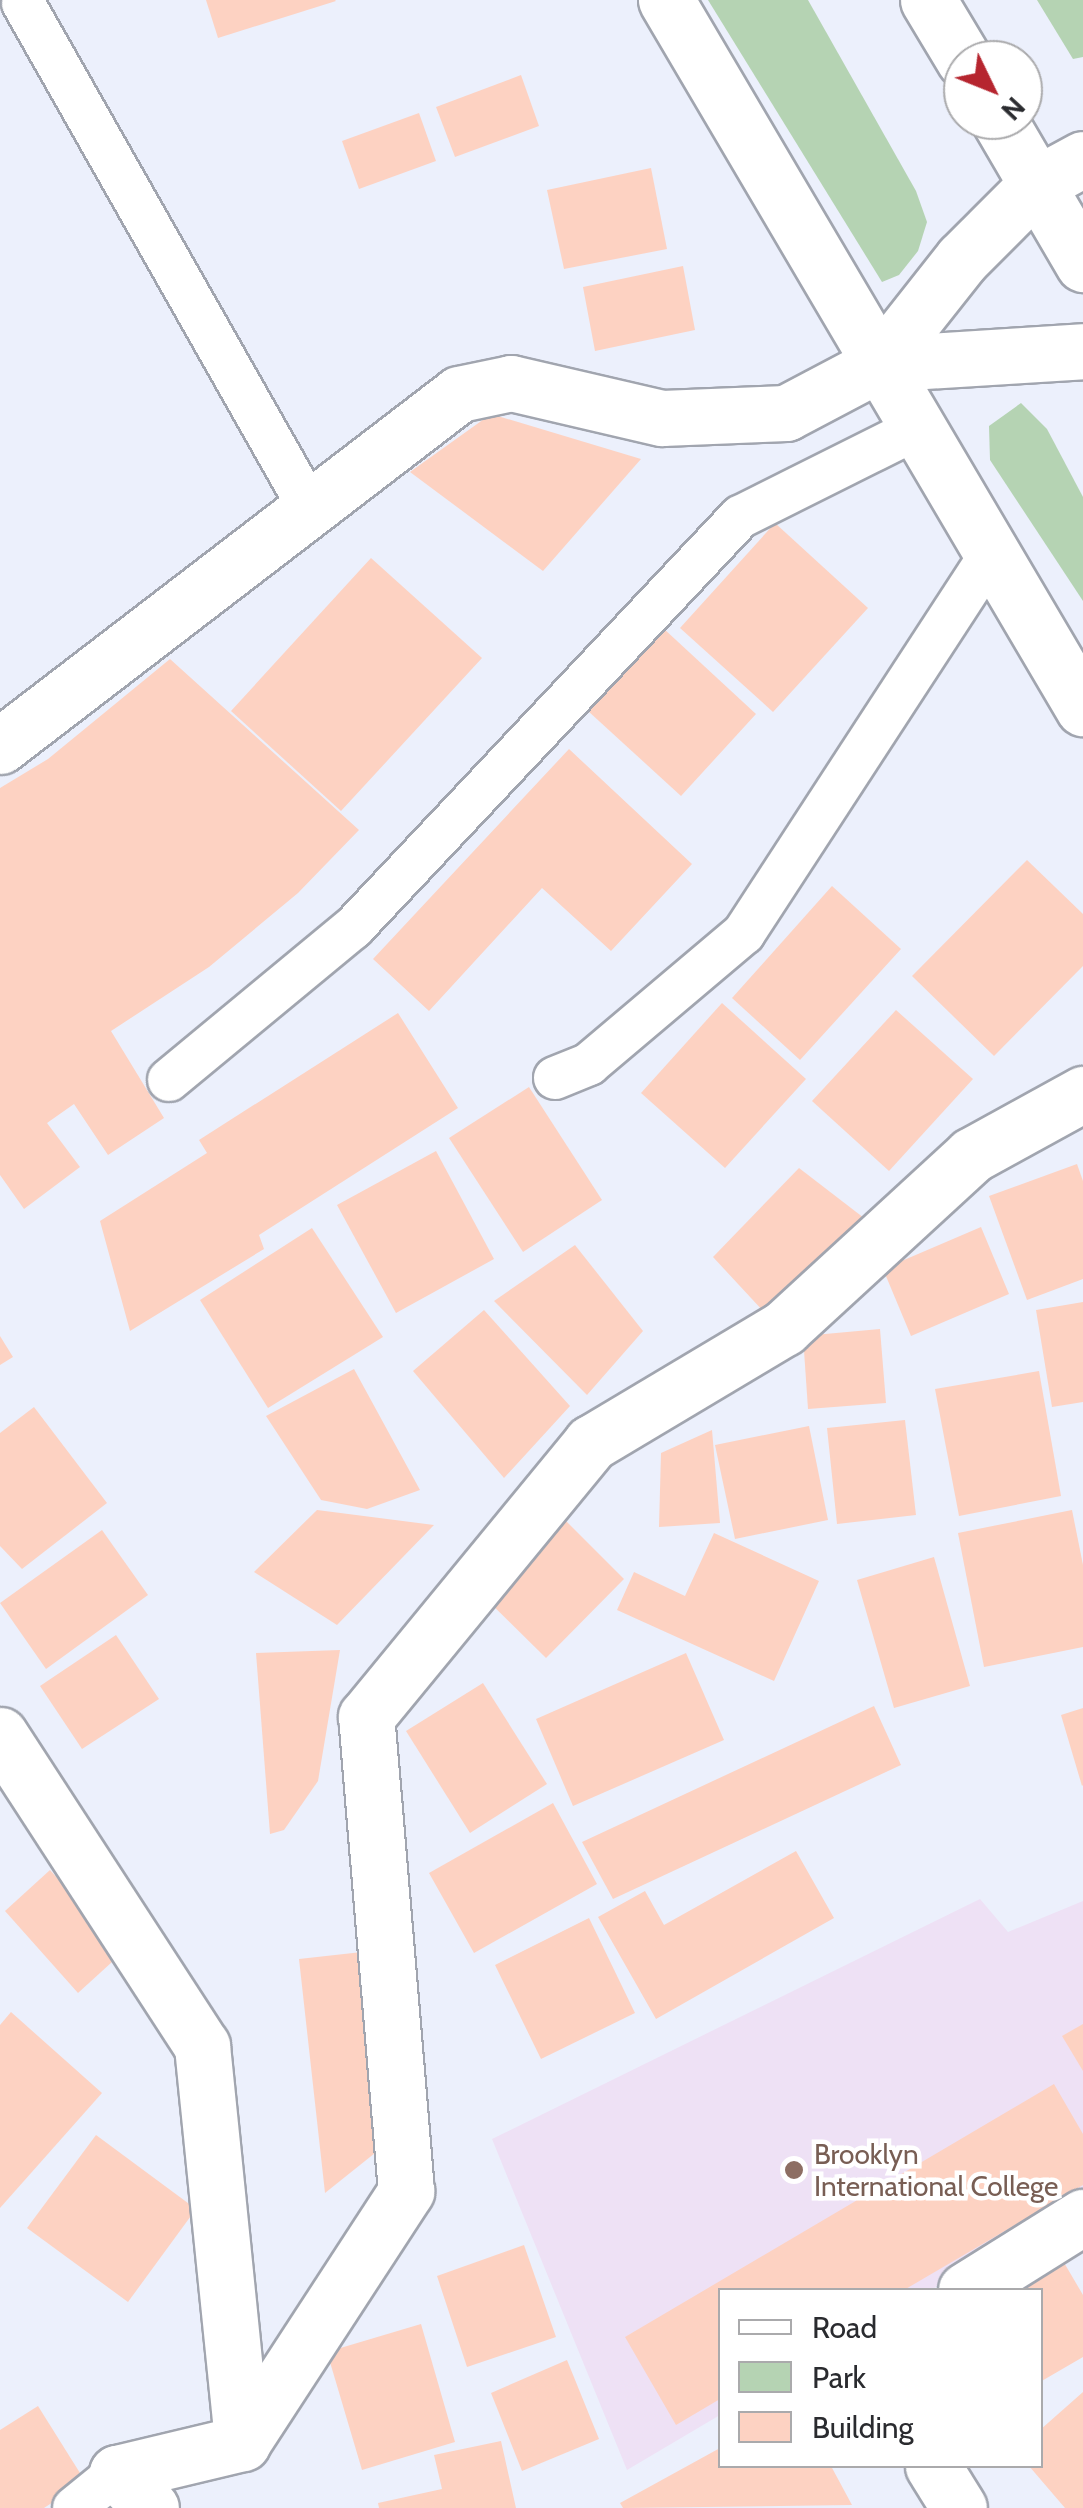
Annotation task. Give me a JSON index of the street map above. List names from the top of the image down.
{
  "places": ["Brooklyn International College"],
  "legend": ["Road", "Park", "Building"],
  "north": "bottom right"
}
